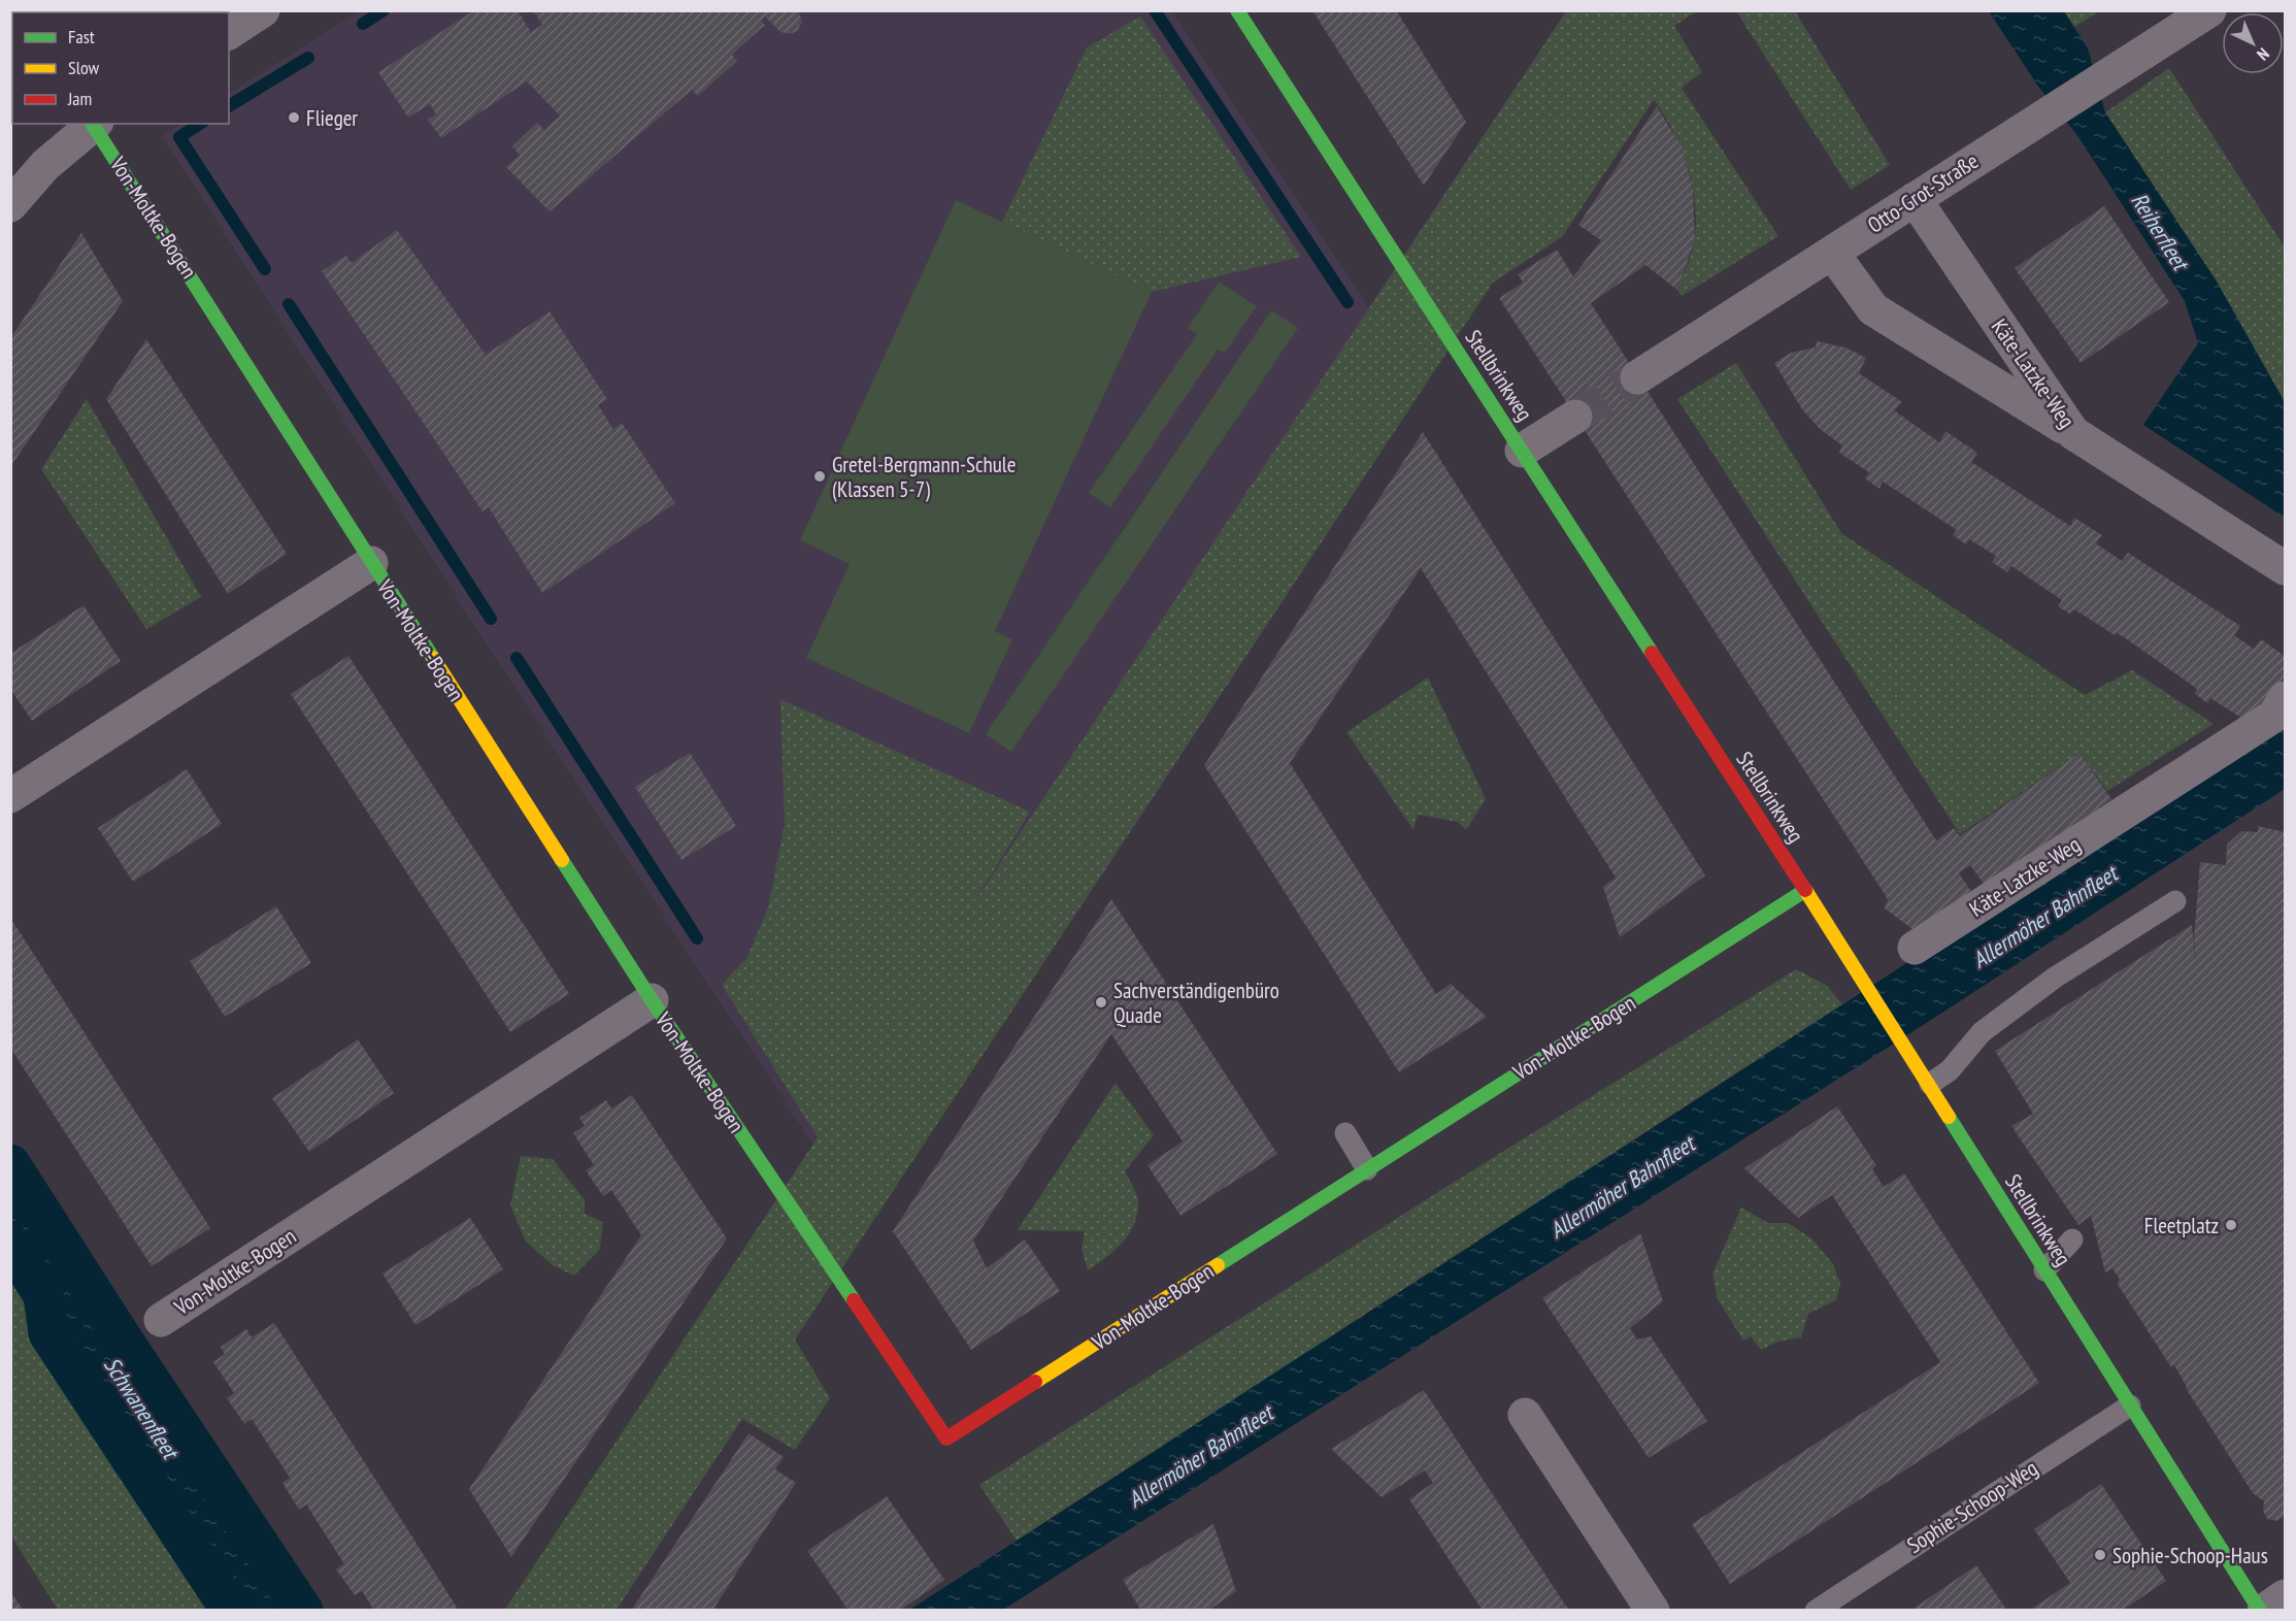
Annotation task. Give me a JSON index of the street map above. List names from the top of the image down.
{
  "streets": {
    "street": [
      "Otto-Grot-Straße",
      "Von-Moltke-Bogen",
      "Käte-Latzke-Weg",
      "Stellbrinkweg"
    ],
    "lane": ["Sophie-Schoop-Weg"]
  },
  "crossings": [
    ["Otto-Grot-Straße", "Käte-Latzke-Weg"],
    ["Von-Moltke-Bogen", "Stellbrinkweg"],
    ["Stellbrinkweg", "Sophie-Schoop-Weg"]
  ],
  "water": ["Reiherfleet", "Allermöher Bahnfleet", "Schwanenfleet"],
  "places": [
    "Flieger",
    "Gretel-Bergmann-Schule (Klassen 5-7)",
    "Sachverständigenbüro Quade",
    "Fleetplatz",
    "Sophie-Schoop-Haus"
  ],
  "legend": ["Fast", "Slow", "Jam"],
  "north": "bottom right"
}
